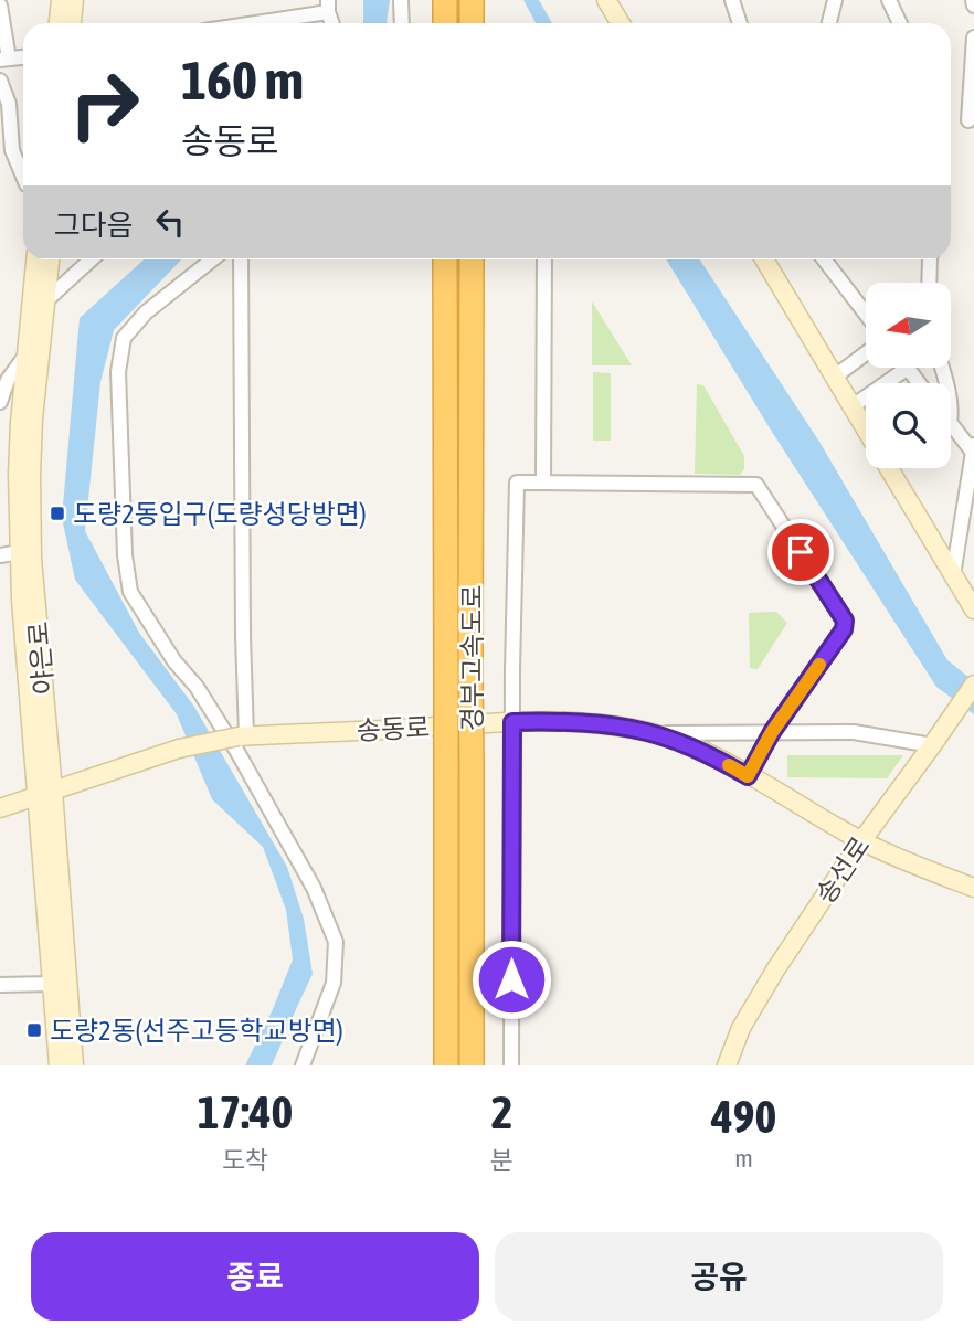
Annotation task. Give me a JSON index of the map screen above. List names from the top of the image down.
{
  "streets": {
    "highway": ["경부고속도로"],
    "street": ["야은로", "송동로", "송선로"]
  },
  "crossings": [
    ["야은로", "송동로"],
    ["송동로", "송선로"]
  ],
  "places": {
    "transit": ["도량2동입구(도량성당방면)", "도량2동(선주고등학교방면)"]
  },
  "north": "left",
  "page": {
    "turn": ["160 m", "송동로"],
    "then": "그다음",
    "eta": [
      "17:40",
      "도착",
      "2",
      "분",
      "490",
      "m"
    ],
    "buttons": ["종료", "공유"]
  }
}
